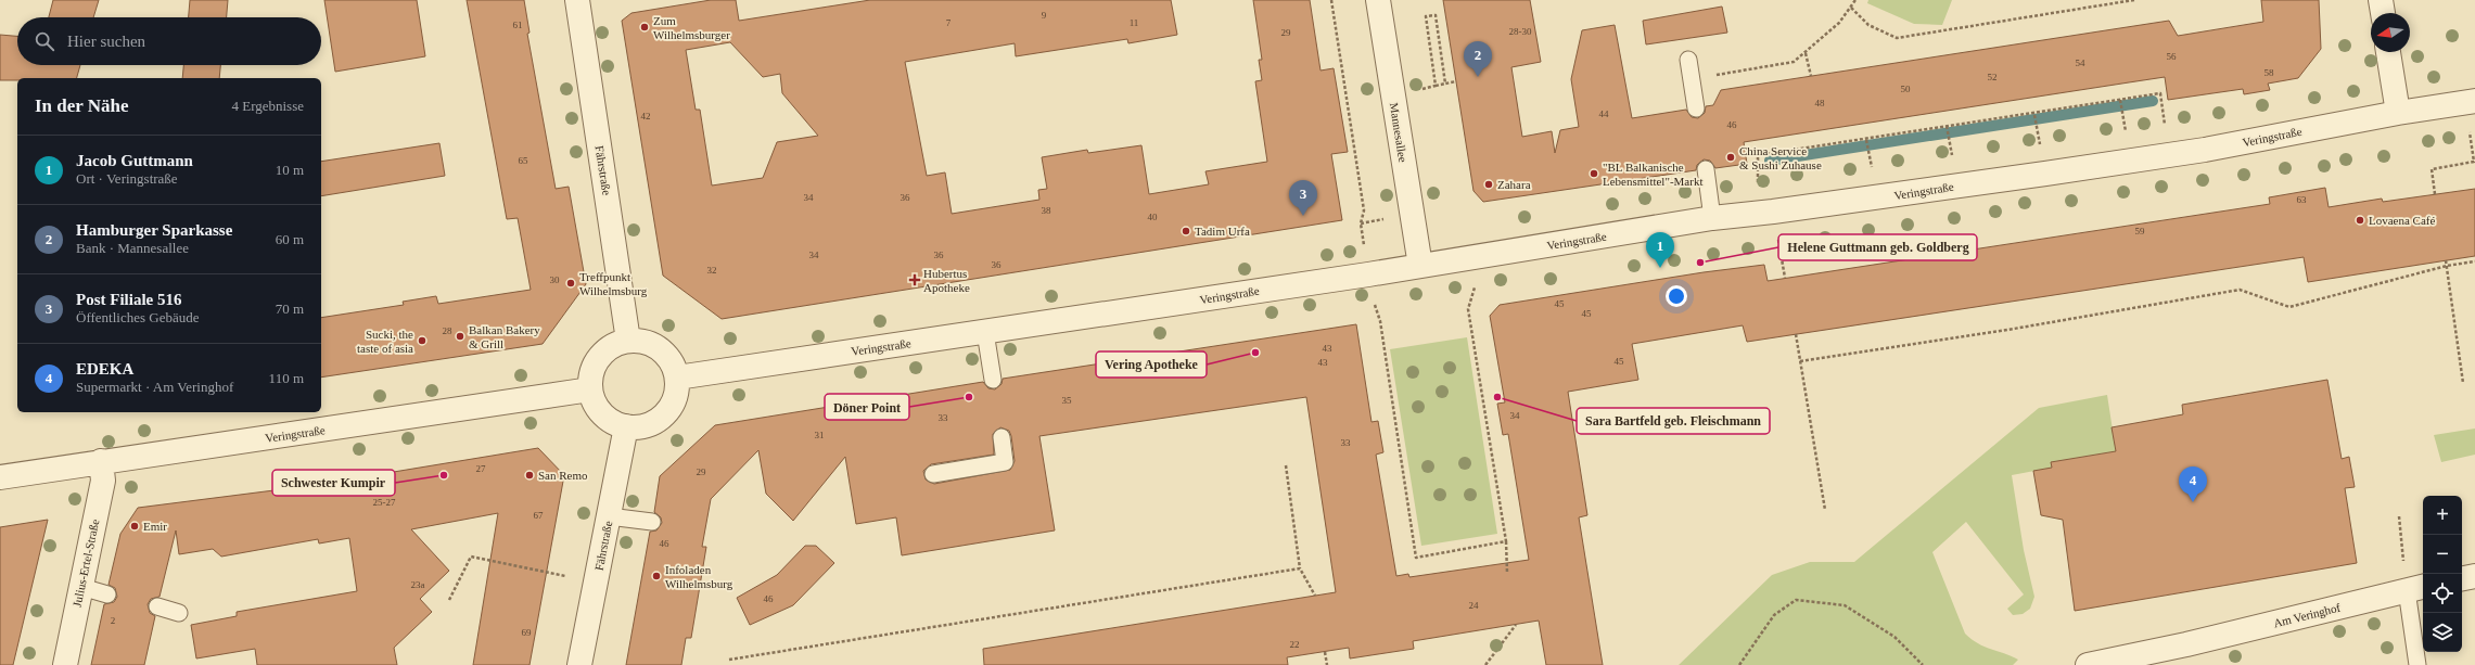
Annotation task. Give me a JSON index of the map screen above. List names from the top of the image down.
{
  "streets": {
    "street": [
      "Mannesallee",
      "Veringstraße",
      "Fährstraße",
      "Julius-Ertel-Straße",
      "Am Veringhof"
    ]
  },
  "crossings": [
    ["Mannesallee", "Veringstraße"],
    ["Veringstraße", "Fährstraße"],
    ["Veringstraße", "Julius-Ertel-Straße"]
  ],
  "places": {
    "other": [
      "Zum Wilhelmsburger",
      "China Service & Sushi Zuhause",
      "\"BL Balkanische Lebensmittel\"-Markt",
      "Zahara",
      "Lovaena Café",
      "Tadim Urfa",
      "Helene Guttmann geb. Goldberg",
      "Treffpunkt Wilhelmsburg",
      "Balkan Bakery & Grill",
      "Sucki, the taste of asia",
      "Vering Apotheke",
      "Döner Point",
      "Sara Bartfeld geb. Fleischmann",
      "Schwester Kumpir",
      "San Remo",
      "Emir",
      "Infoladen Wilhelmsburg"
    ],
    "health": ["Hubertus Apotheke"]
  },
  "house_numbers": [
    "9",
    "7",
    "11",
    "61",
    "28-30",
    "29",
    "56",
    "54",
    "58",
    "52",
    "50",
    "48",
    "44",
    "42",
    "46",
    "65",
    "34",
    "36",
    "63",
    "38",
    "40",
    "59",
    "34",
    "36",
    "36",
    "32",
    "30",
    "45",
    "45",
    "28",
    "43",
    "45",
    "43",
    "35",
    "34",
    "33",
    "31",
    "33",
    "27",
    "29",
    "25-27",
    "67",
    "46",
    "23a",
    "46",
    "24",
    "2",
    "69",
    "22"
  ],
  "north": "left",
  "page": {
    "search": "Hier suchen",
    "pins": [
      "2",
      "3",
      "1",
      "4"
    ],
    "heading": ["In der Nähe", "4 Ergebnisse"],
    "list": [
      {
        "mark": "1",
        "name": "Jacob Guttmann",
        "note": "Ort · Veringstraße",
        "value": "10 m"
      },
      {
        "mark": "2",
        "name": "Hamburger Sparkasse",
        "note": "Bank · Mannesallee",
        "value": "60 m"
      },
      {
        "mark": "3",
        "name": "Post Filiale 516",
        "note": "Öffentliches Gebäude",
        "value": "70 m"
      },
      {
        "mark": "4",
        "name": "EDEKA",
        "note": "Supermarkt · Am Veringhof",
        "value": "110 m"
      }
    ],
    "map_buttons": ["+", "−"]
  }
}
